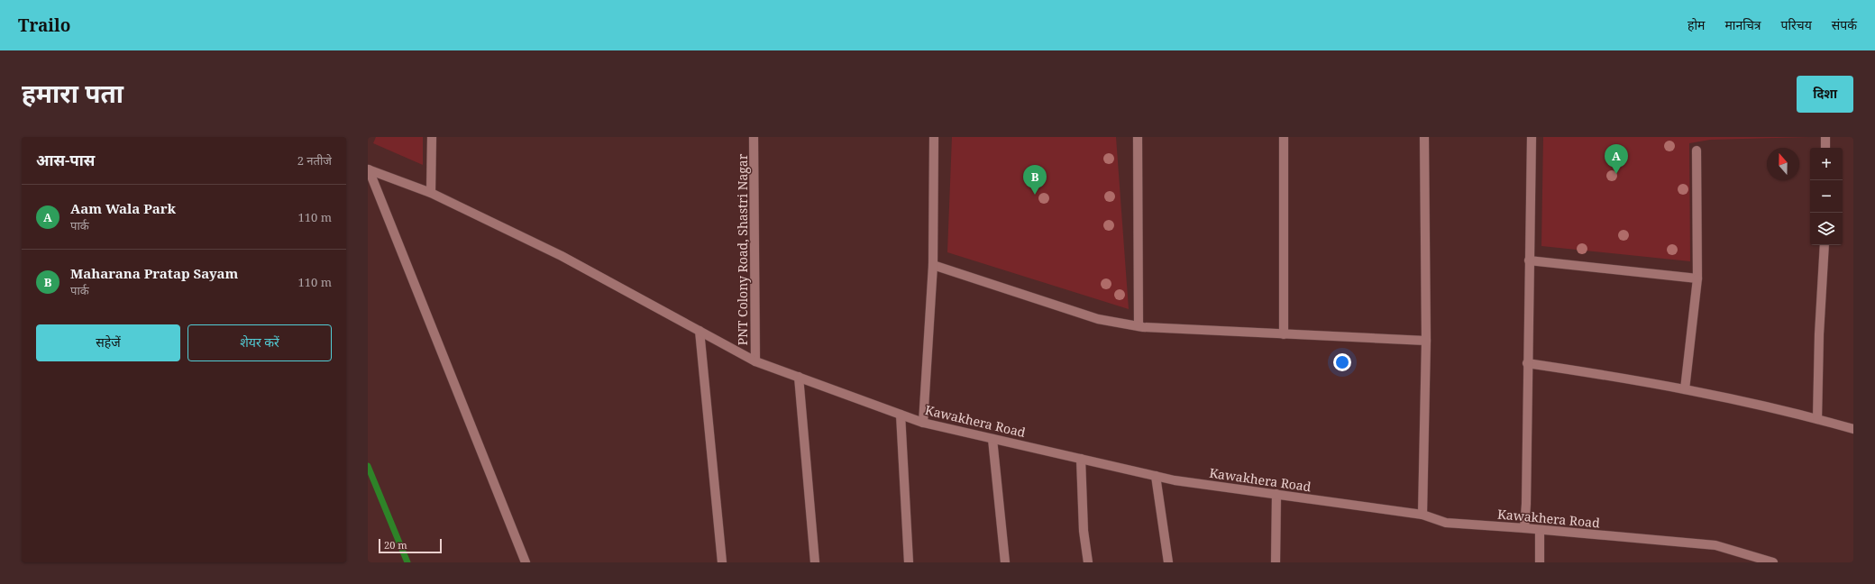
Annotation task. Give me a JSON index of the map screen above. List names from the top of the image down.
{
  "streets": {
    "street": ["PNT Colony Road, Shastri Nagar", "Kawakhera Road"]
  },
  "crossings": [
    ["PNT Colony Road, Shastri Nagar", "Kawakhera Road"]
  ],
  "scale_bar": "20 m",
  "north": "top",
  "page": {
    "header": "Trailo",
    "nav": [
      "होम",
      "मानचित्र",
      "परिचय",
      "संपर्क"
    ],
    "title": "हमारा पता",
    "buttons": [
      "दिशा",
      ["सहेजें", "शेयर करें"]
    ],
    "heading": ["आस-पास", "2 नतीजे"],
    "pins": ["A", "B"],
    "map_buttons": ["+", "−"],
    "list": [
      {
        "mark": "A",
        "name": "Aam Wala Park",
        "note": "पार्क",
        "value": "110 m"
      },
      {
        "mark": "B",
        "name": "Maharana Pratap Sayam",
        "note": "पार्क",
        "value": "110 m"
      }
    ],
    "scale": "20 m"
  }
}
